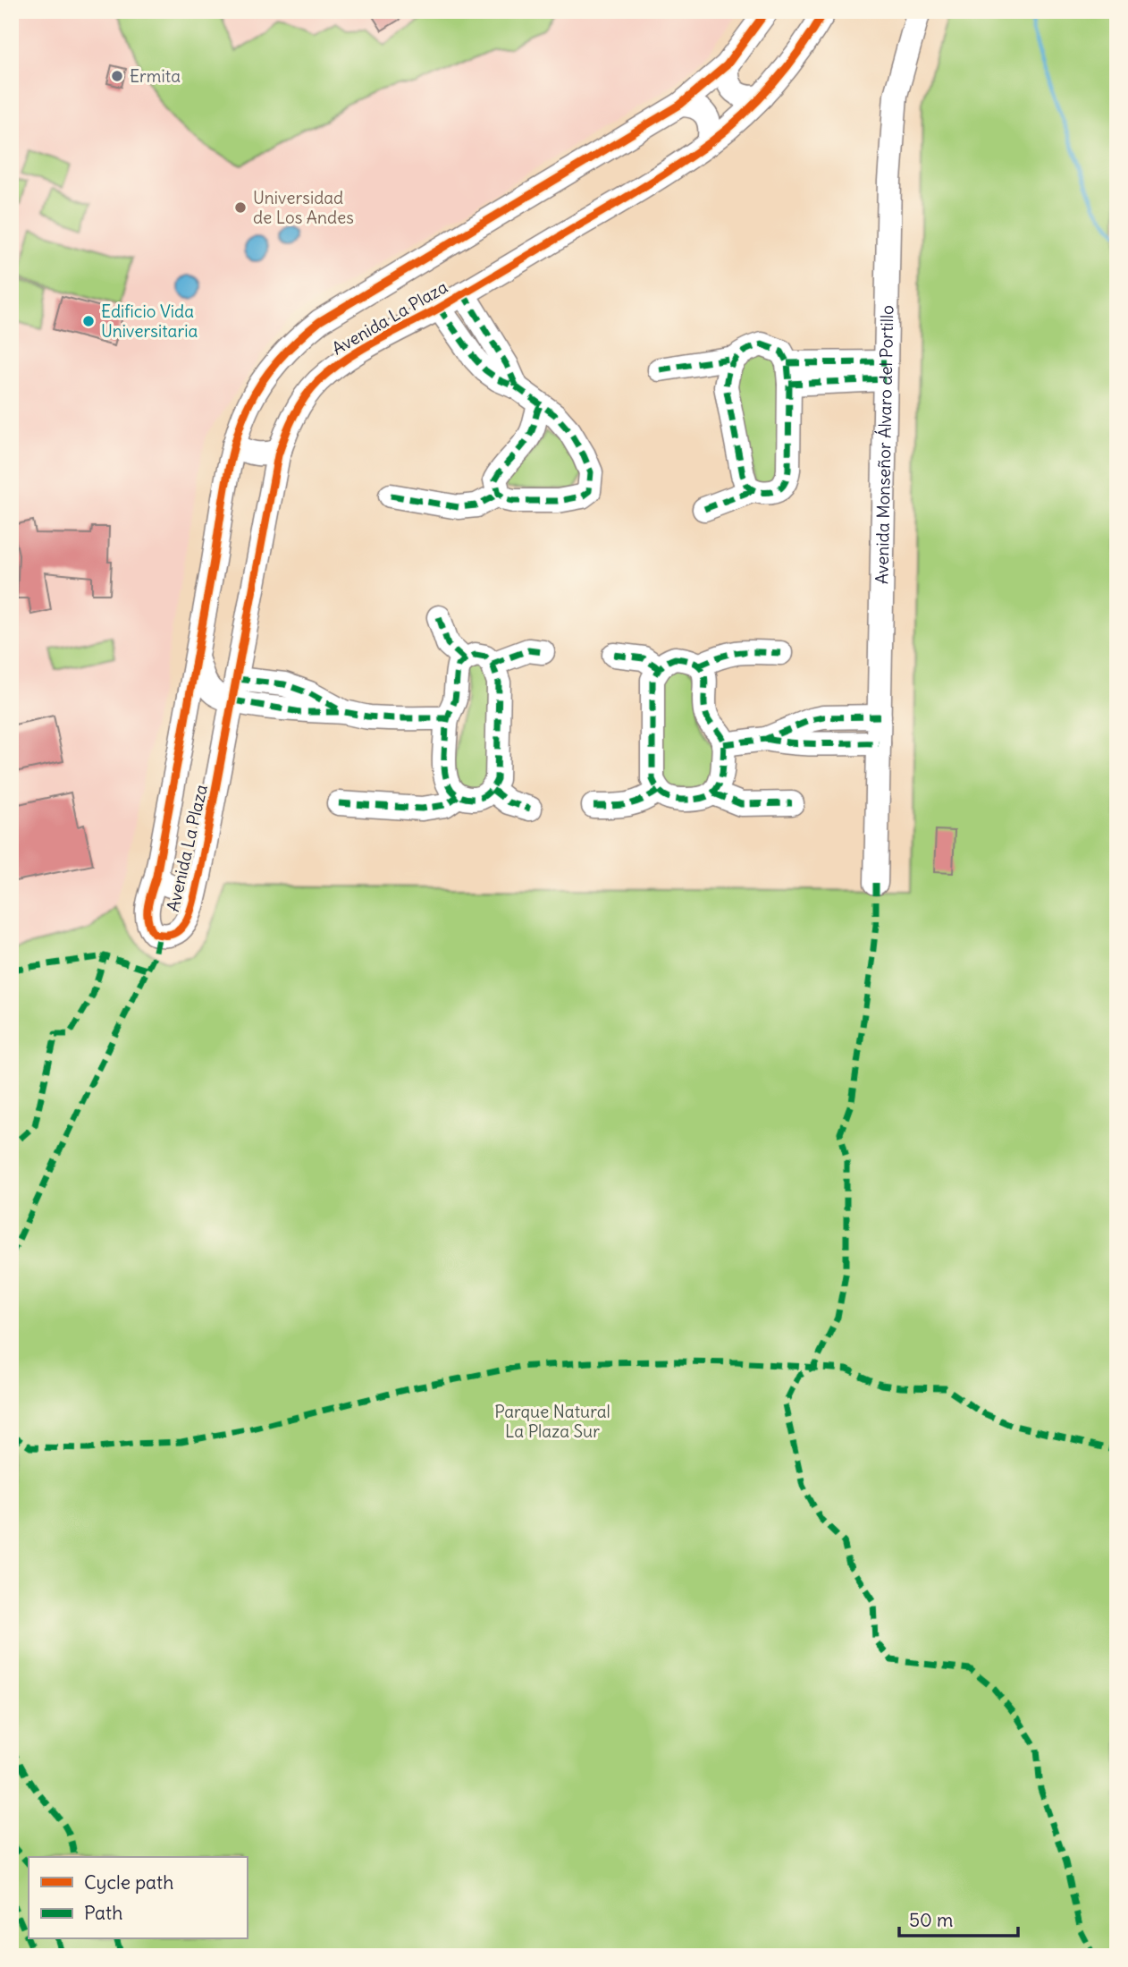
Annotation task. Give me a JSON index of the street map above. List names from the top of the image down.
{
  "streets": {
    "street": ["Avenida La Plaza", "Avenida Monseñor Álvaro del Portillo"]
  },
  "parks": ["Parque Natural La Plaza Sur"],
  "places": ["Ermita", "Universidad de Los Andes", "Edificio Vida Universitaria"],
  "legend": ["Cycle path", "Path"],
  "scale_bar": "50 m"
}
